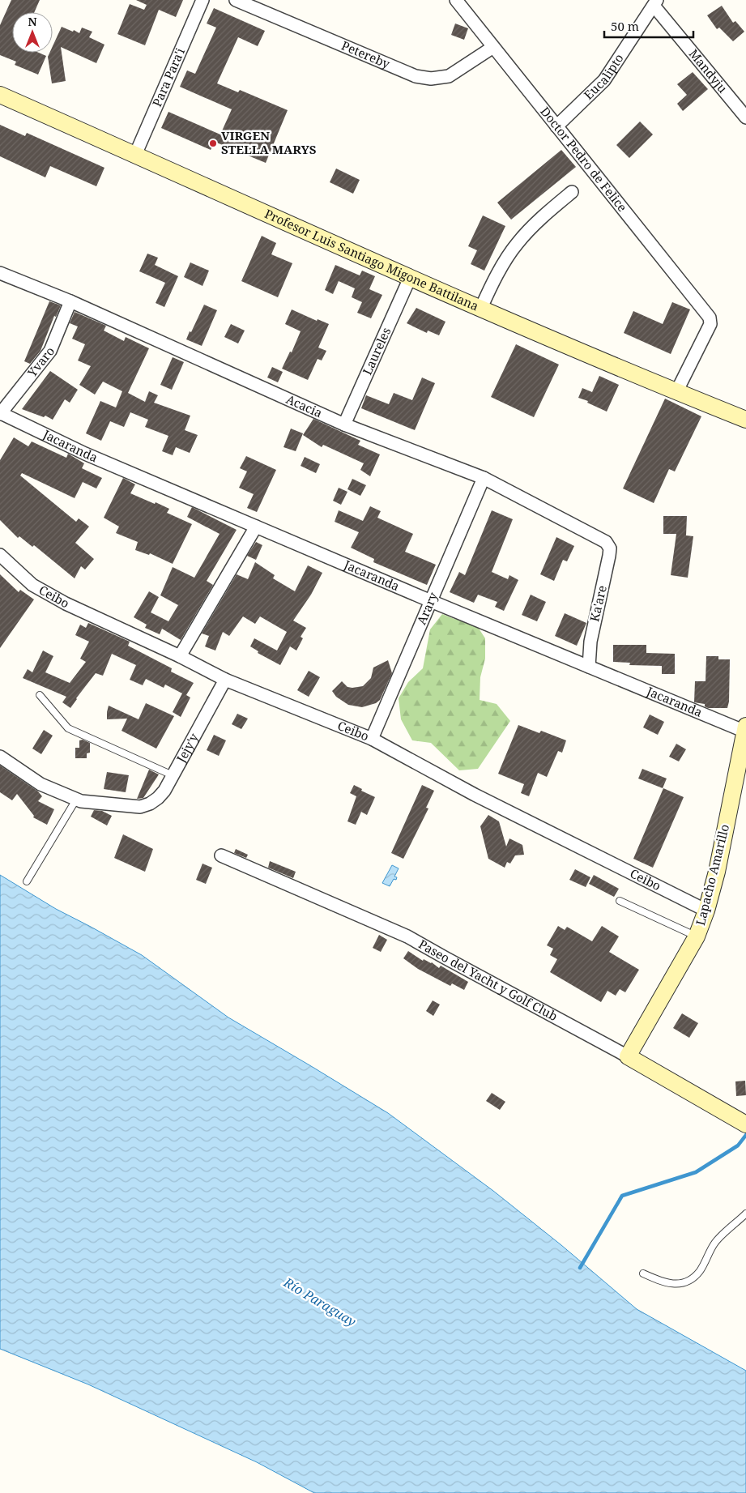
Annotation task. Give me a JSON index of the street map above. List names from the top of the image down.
{
  "streets": {
    "main road": ["Profesor Luis Santiago Migone Battilana", "Lapacho Amarillo", "Paseo del Yacht y Golf Club"],
    "street": [
      "Petereby",
      "Mandyju",
      "Eucalipto",
      "Para Para'i",
      "Doctor Pedro de Felice",
      "Laureles",
      "Yvaro",
      "Acacia",
      "Jacaranda",
      "Ceibo",
      "Ka'are",
      "Arary",
      "Jejy'y"
    ]
  },
  "crossings": [
    ["Petereby", "Doctor Pedro de Felice"],
    ["Mandyju", "Eucalipto"],
    ["Eucalipto", "Doctor Pedro de Felice"],
    ["Para Para'i", "Profesor Luis Santiago Migone Battilana"],
    ["Doctor Pedro de Felice", "Profesor Luis Santiago Migone Battilana"],
    ["Profesor Luis Santiago Migone Battilana", "Laureles"],
    ["Laureles", "Acacia"],
    ["Yvaro", "Acacia"],
    ["Yvaro", "Jacaranda"],
    ["Acacia", "Ka'are"],
    ["Acacia", "Arary"],
    ["Jacaranda", "Ka'are"],
    ["Jacaranda", "Arary"],
    ["Jacaranda", "Lapacho Amarillo"],
    ["Ceibo", "Arary"],
    ["Ceibo", "Jejy'y"],
    ["Ceibo", "Lapacho Amarillo"],
    ["Lapacho Amarillo", "Paseo del Yacht y Golf Club"]
  ],
  "water": ["Río Paraguay"],
  "places": ["VIRGEN STELLA MARYS"],
  "scale_bar": "50 m",
  "north": "top"
}
